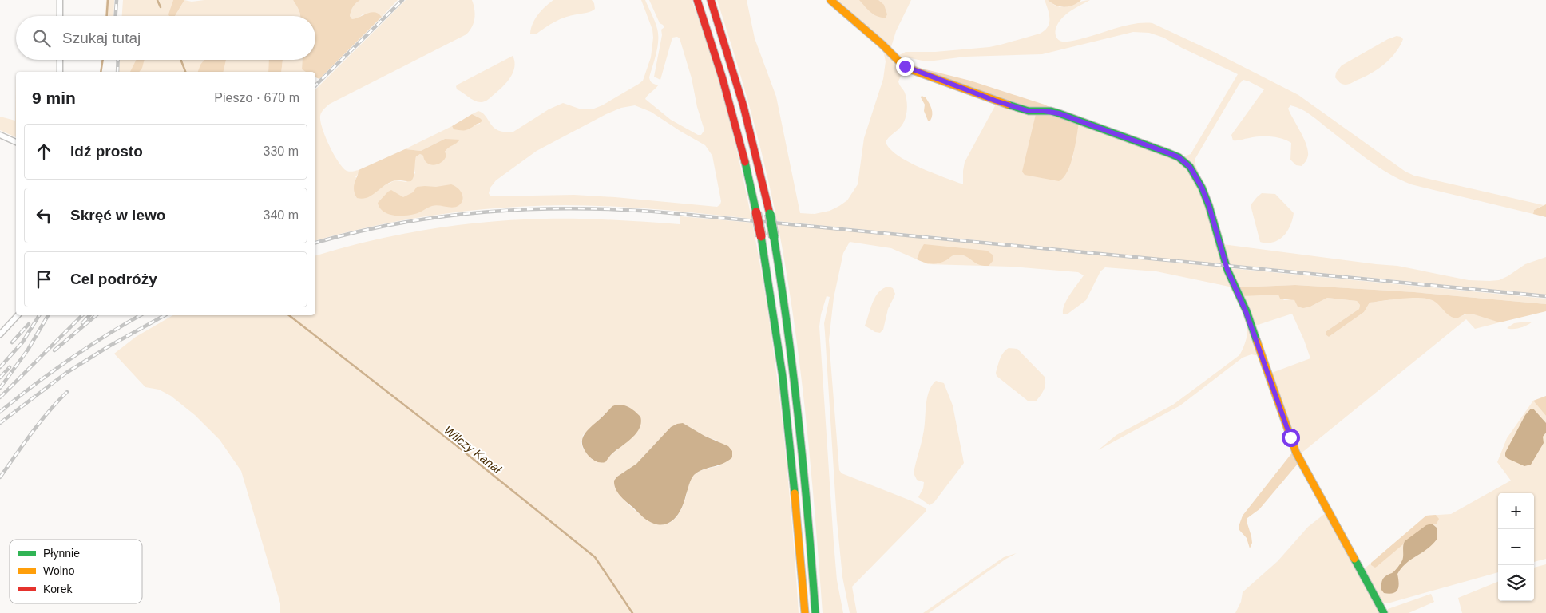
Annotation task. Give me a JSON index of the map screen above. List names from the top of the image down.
{
  "water": ["Wilczy Kanał"],
  "legend": ["Płynnie", "Wolno", "Korek"],
  "page": {
    "search": "Szukaj tutaj",
    "heading": ["9 min", "Pieszo · 670 m"],
    "list": [
      ["Idź prosto", "330 m"],
      ["Skręć w lewo", "340 m"],
      "Cel podróży"
    ],
    "map_buttons": ["+", "−"]
  }
}
